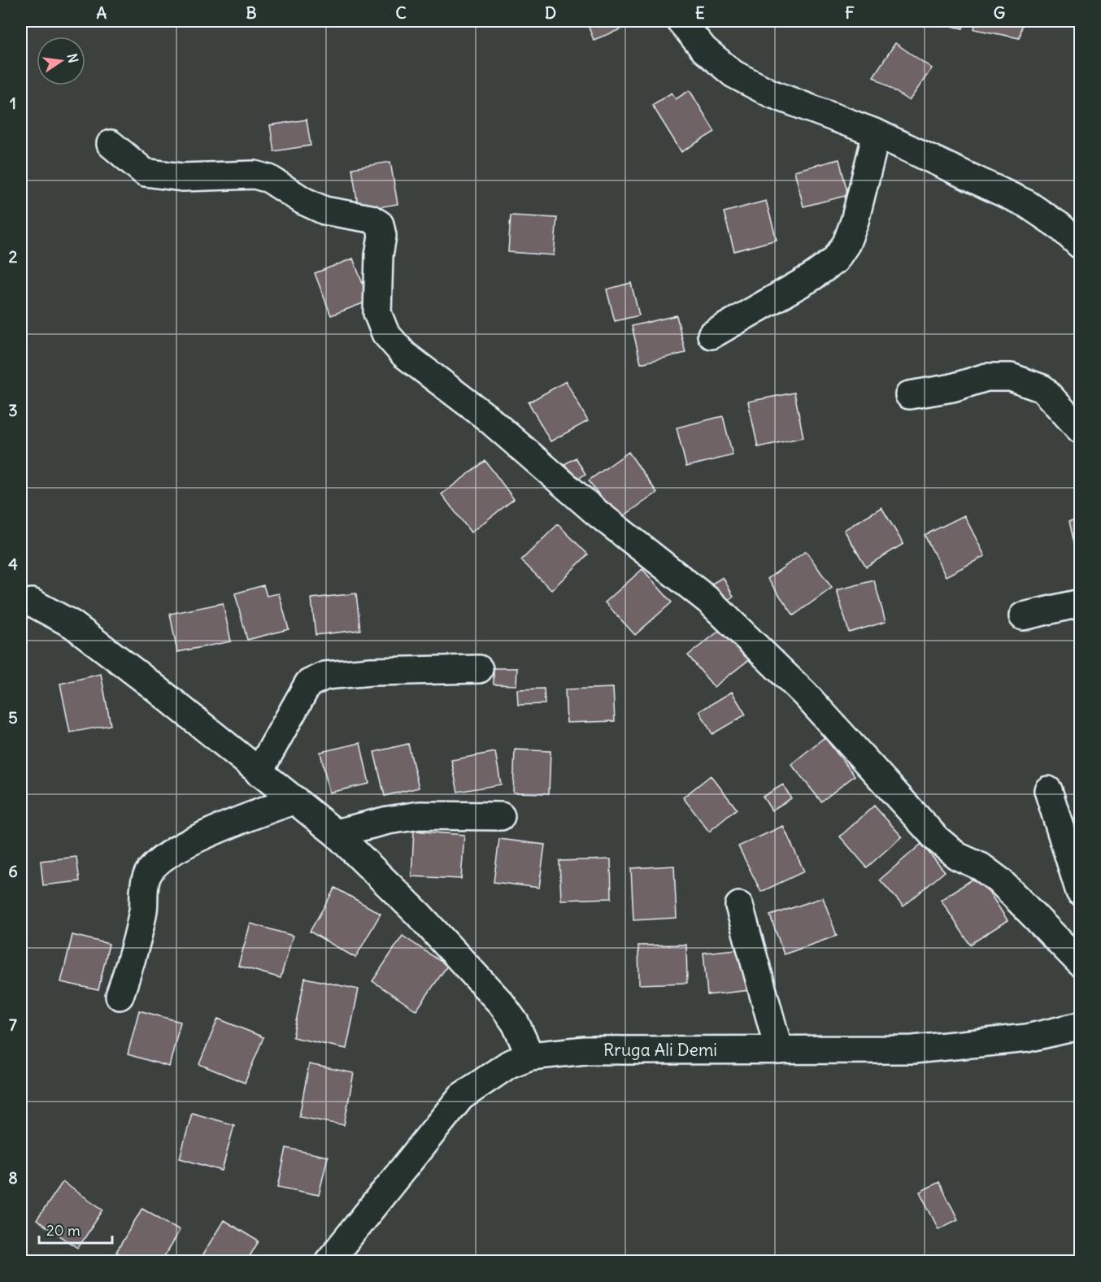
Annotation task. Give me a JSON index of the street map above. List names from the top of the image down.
{
  "streets": {
    "street": ["Rruga Ali Demi"]
  },
  "scale_bar": "20 m",
  "north": "right",
  "grid": {
    "columns": [
      "A",
      "B",
      "C",
      "D",
      "E",
      "F",
      "G"
    ],
    "rows": [
      "1",
      "2",
      "3",
      "4",
      "5",
      "6",
      "7",
      "8"
    ]
  }
}
